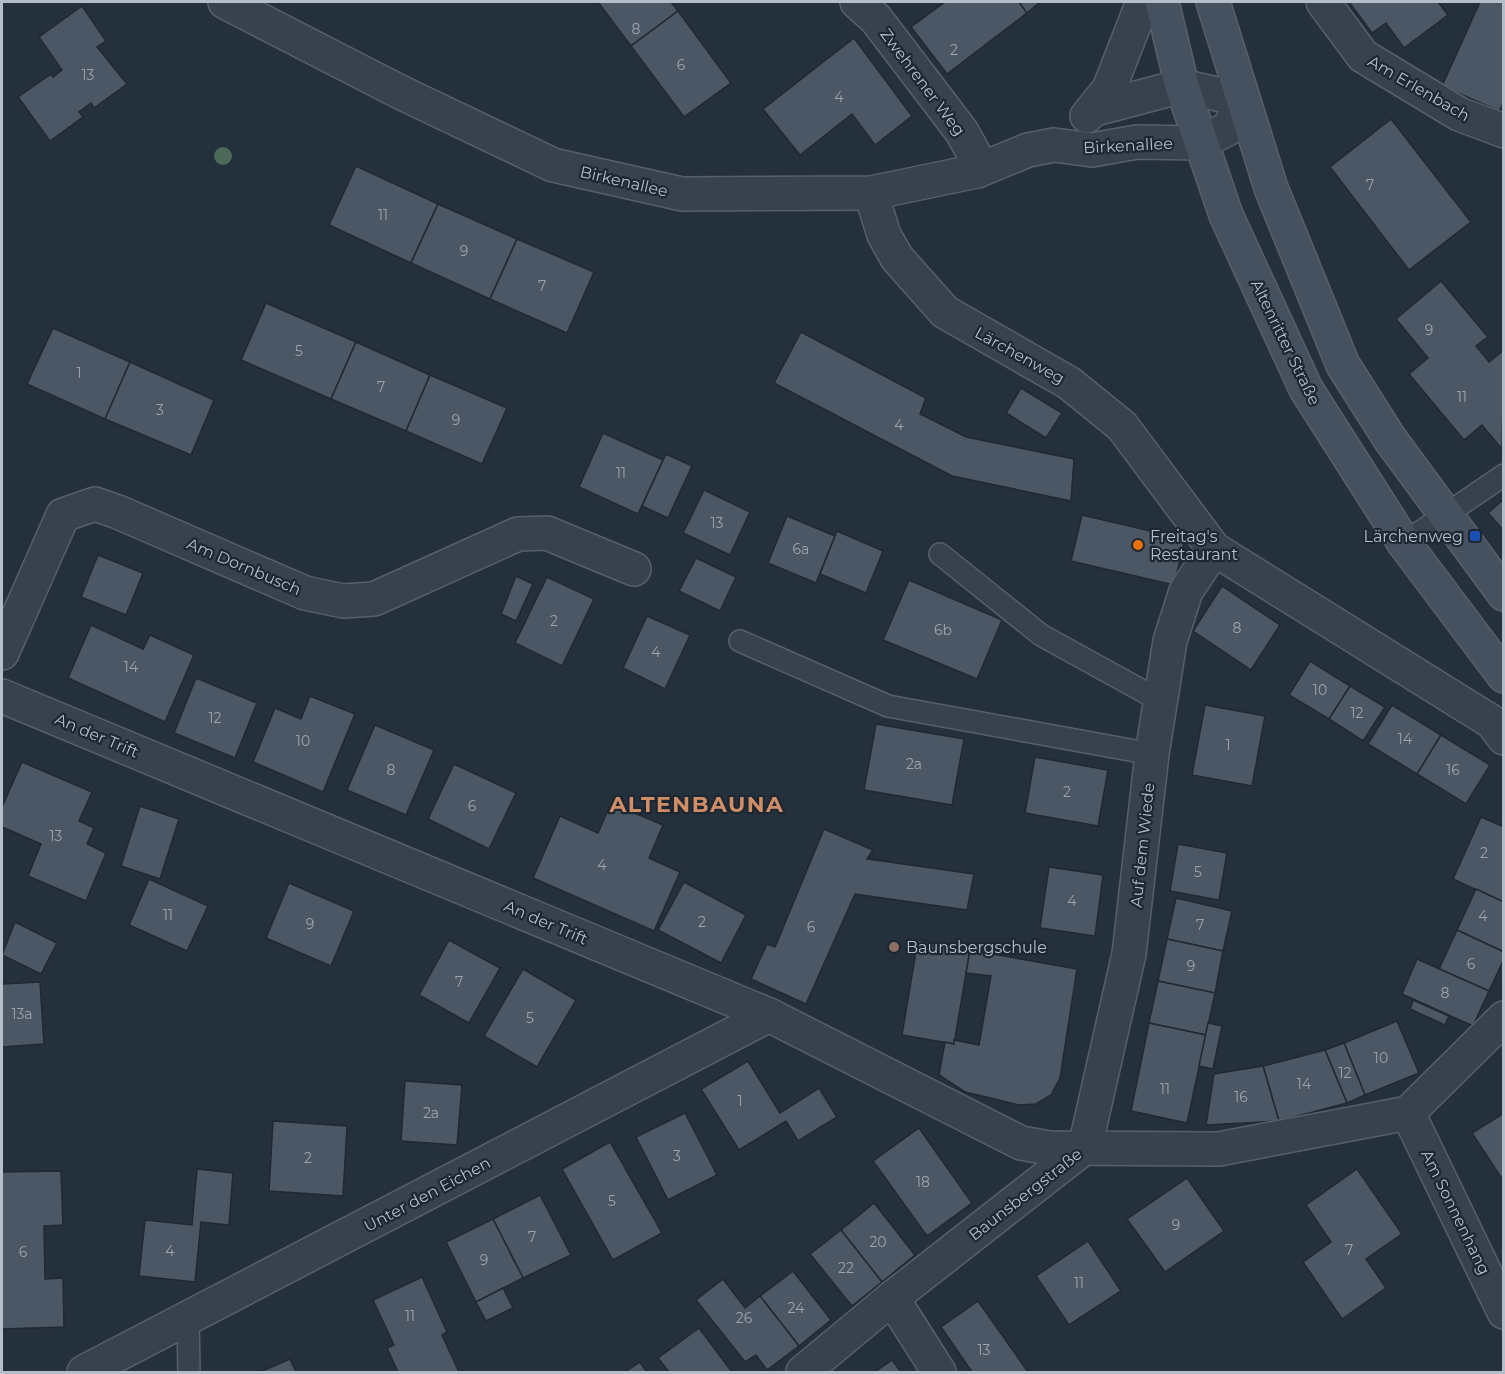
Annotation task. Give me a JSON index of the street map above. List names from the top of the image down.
{
  "streets": {
    "main road": ["Altenritter Straße"],
    "street": [
      "Zwehrener Weg",
      "Am Erlenbach",
      "Birkenallee",
      "Lärchenweg",
      "Am Dornbusch",
      "An der Trift",
      "Auf dem Wiede",
      "Unter den Eichen",
      "Baunsbergstraße",
      "Am Sonnenhang"
    ]
  },
  "crossings": [
    ["Zwehrener Weg", "Birkenallee"],
    ["Birkenallee", "Altenritter Straße"],
    ["Birkenallee", "Lärchenweg"],
    ["Lärchenweg", "Auf dem Wiede"],
    ["An der Trift", "Auf dem Wiede"],
    ["An der Trift", "Unter den Eichen"],
    ["An der Trift", "Baunsbergstraße"],
    ["Auf dem Wiede", "Baunsbergstraße"],
    ["Baunsbergstraße", "Am Sonnenhang"]
  ],
  "districts": ["ALTENBAUNA"],
  "places": {
    "transit": ["Lärchenweg"],
    "other": ["Freitag's Restaurant", "Baunsbergschule"]
  },
  "house_numbers": [
    "8",
    "2",
    "6",
    "13",
    "4",
    "7",
    "11",
    "9",
    "7",
    "9",
    "5",
    "1",
    "7",
    "11",
    "3",
    "9",
    "4",
    "11",
    "13",
    "6a",
    "2",
    "8",
    "6b",
    "4",
    "14",
    "10",
    "12",
    "12",
    "14",
    "10",
    "1",
    "2a",
    "8",
    "16",
    "2",
    "6",
    "13",
    "2",
    "4",
    "5",
    "4",
    "11",
    "4",
    "2",
    "9",
    "7",
    "6",
    "6",
    "9",
    "7",
    "8",
    "13a",
    "5",
    "10",
    "12",
    "14",
    "11",
    "16",
    "1",
    "2a",
    "3",
    "2",
    "18",
    "5",
    "9",
    "7",
    "20",
    "7",
    "4",
    "6",
    "9",
    "22",
    "11",
    "24",
    "11",
    "26",
    "13"
  ]
}
